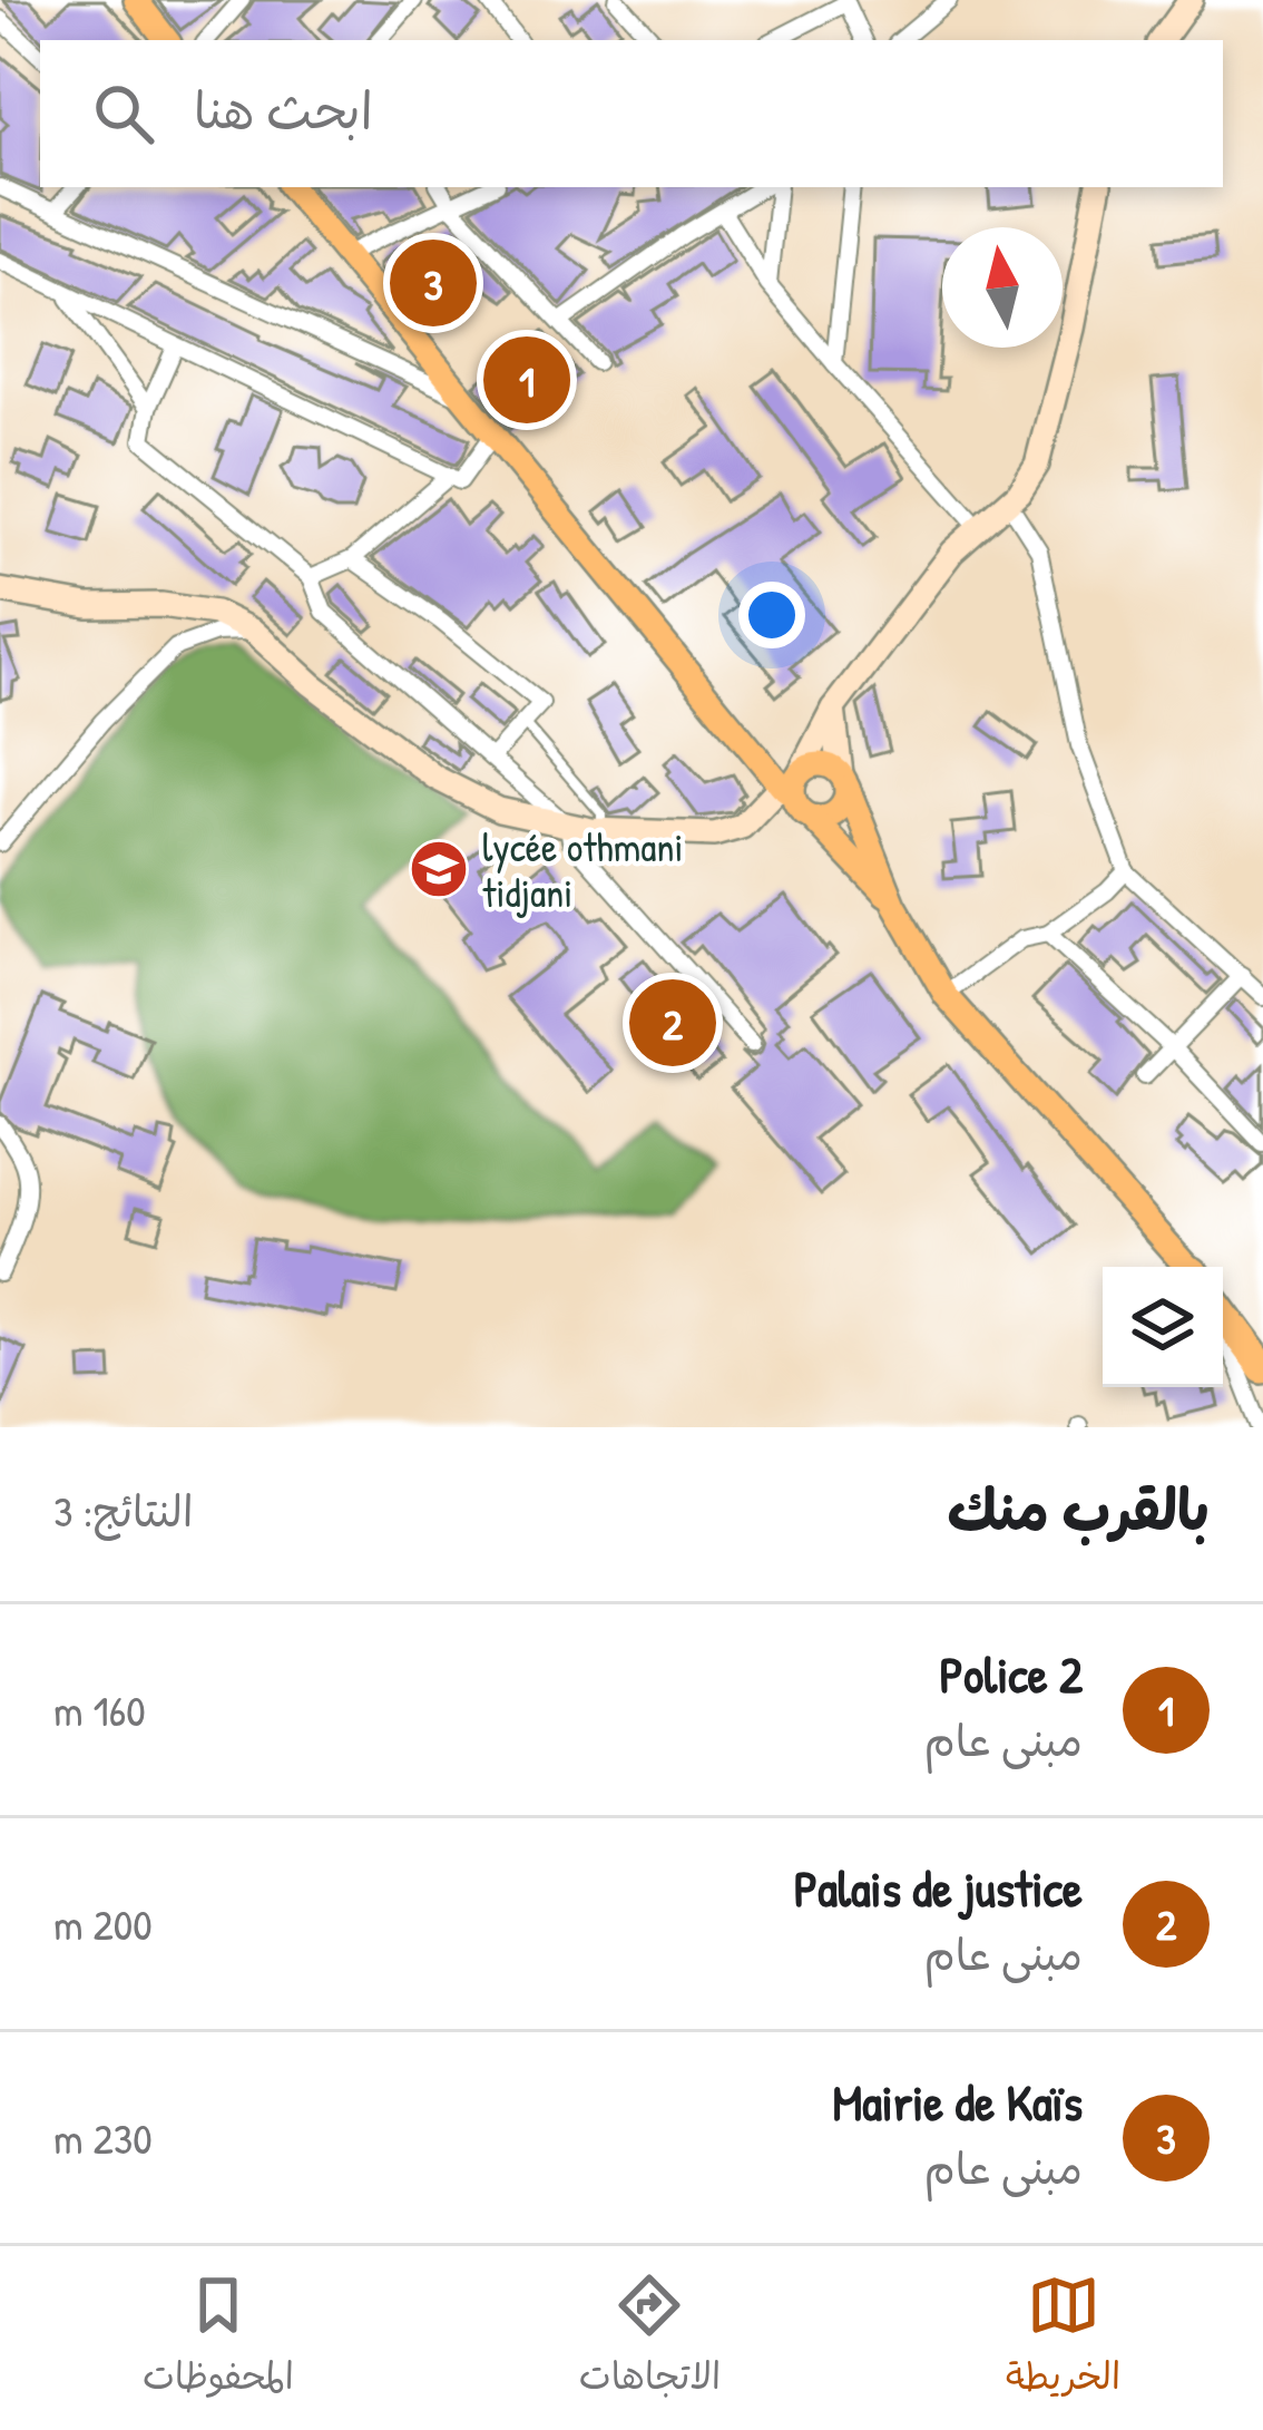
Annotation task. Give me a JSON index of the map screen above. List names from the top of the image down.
{
  "places": {
    "school or university": ["lycée othmani tidjani"]
  },
  "north": "top",
  "page": {
    "search": "ابحث هنا",
    "pins": ["3", "1", "2"],
    "heading": ["بالقرب منك", "النتائج: 3"],
    "list": [
      {
        "mark": "1",
        "name": "Police 2",
        "note": "مبنى عام",
        "value": "160 m"
      },
      {
        "mark": "2",
        "name": "Palais de justice",
        "note": "مبنى عام",
        "value": "200 m"
      },
      {
        "mark": "3",
        "name": "Mairie de Kaïs",
        "note": "مبنى عام",
        "value": "230 m"
      }
    ],
    "nav": ["الخريطة", "الاتجاهات", "المحفوظات"]
  }
}
